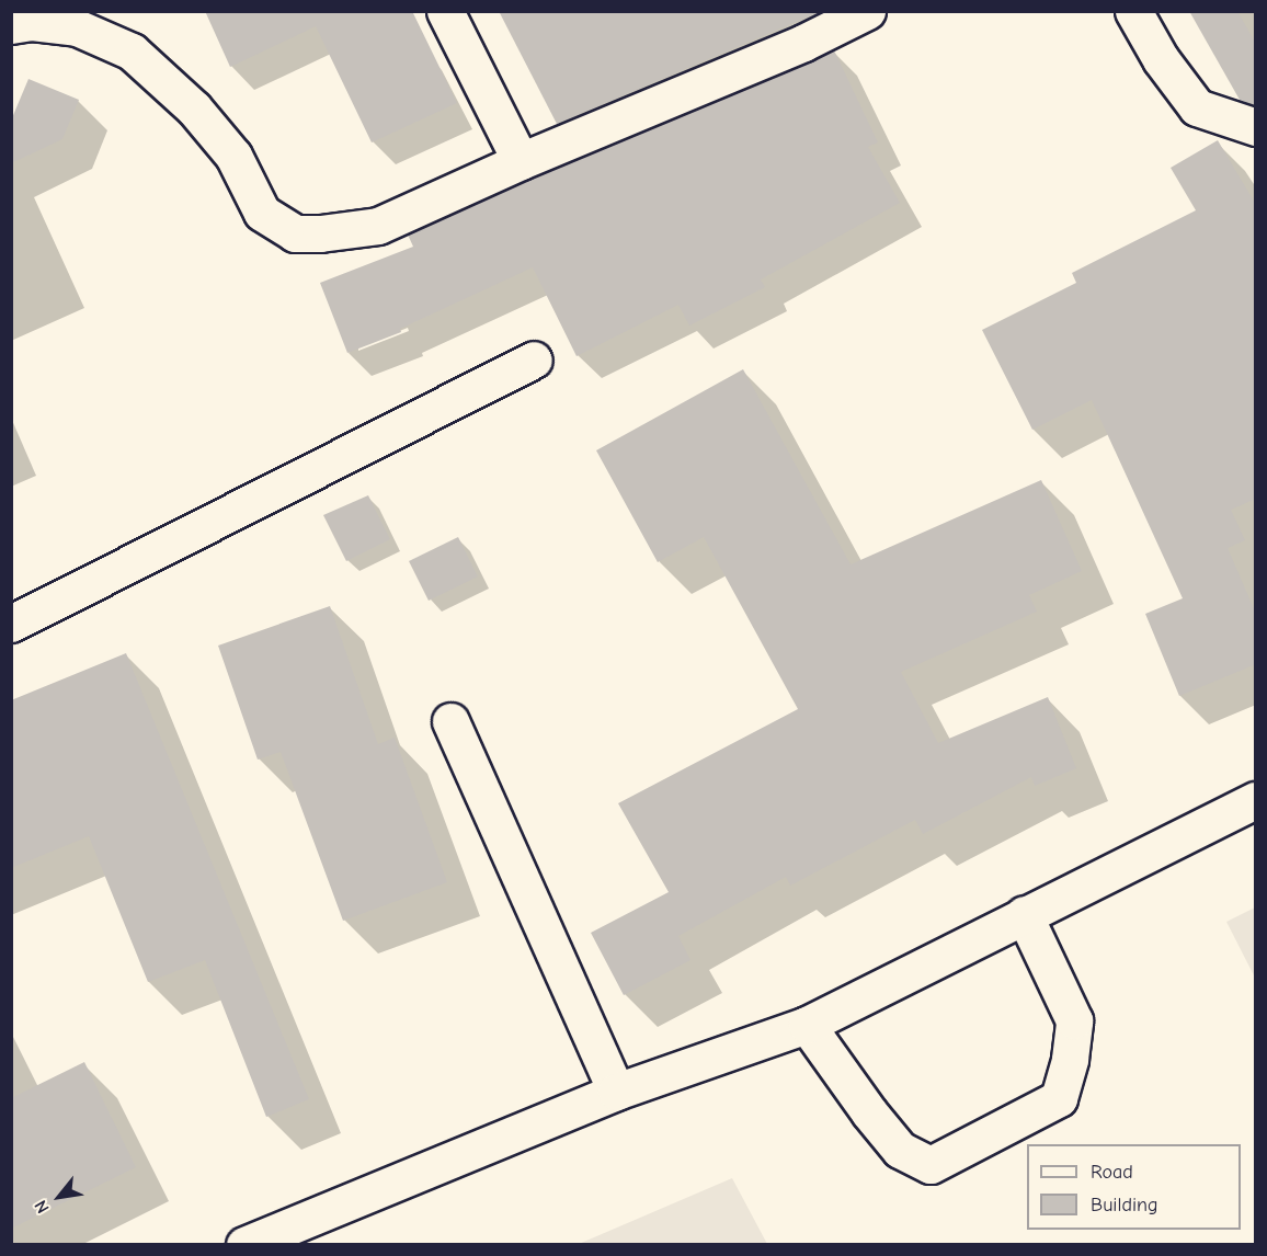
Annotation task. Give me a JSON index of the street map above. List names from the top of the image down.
{
  "legend": ["Road", "Building"],
  "north": "bottom left"
}
